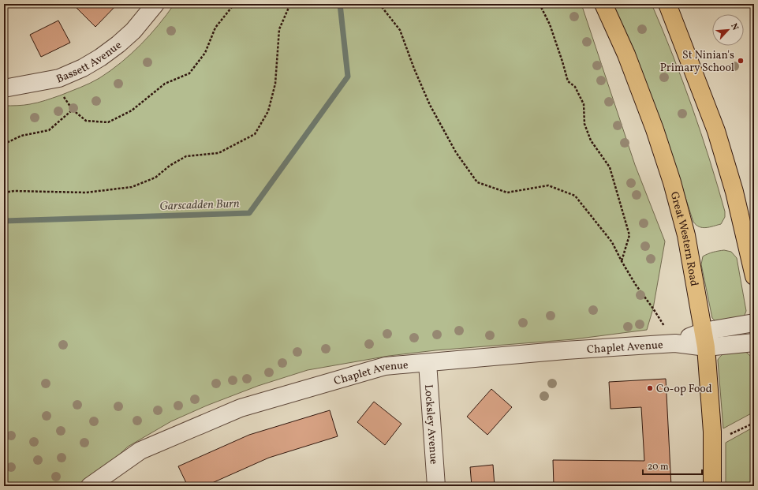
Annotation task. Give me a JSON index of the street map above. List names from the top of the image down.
{
  "streets": {
    "main road": ["Great Western Road"],
    "street": ["Bassett Avenue", "Chaplet Avenue", "Locksley Avenue"]
  },
  "crossings": [
    ["Great Western Road", "Chaplet Avenue"],
    ["Chaplet Avenue", "Locksley Avenue"]
  ],
  "water": ["Garscadden Burn"],
  "places": ["St Ninian's Primary School", "Co-op Food"],
  "scale_bar": "20 m",
  "north": "top right"
}
